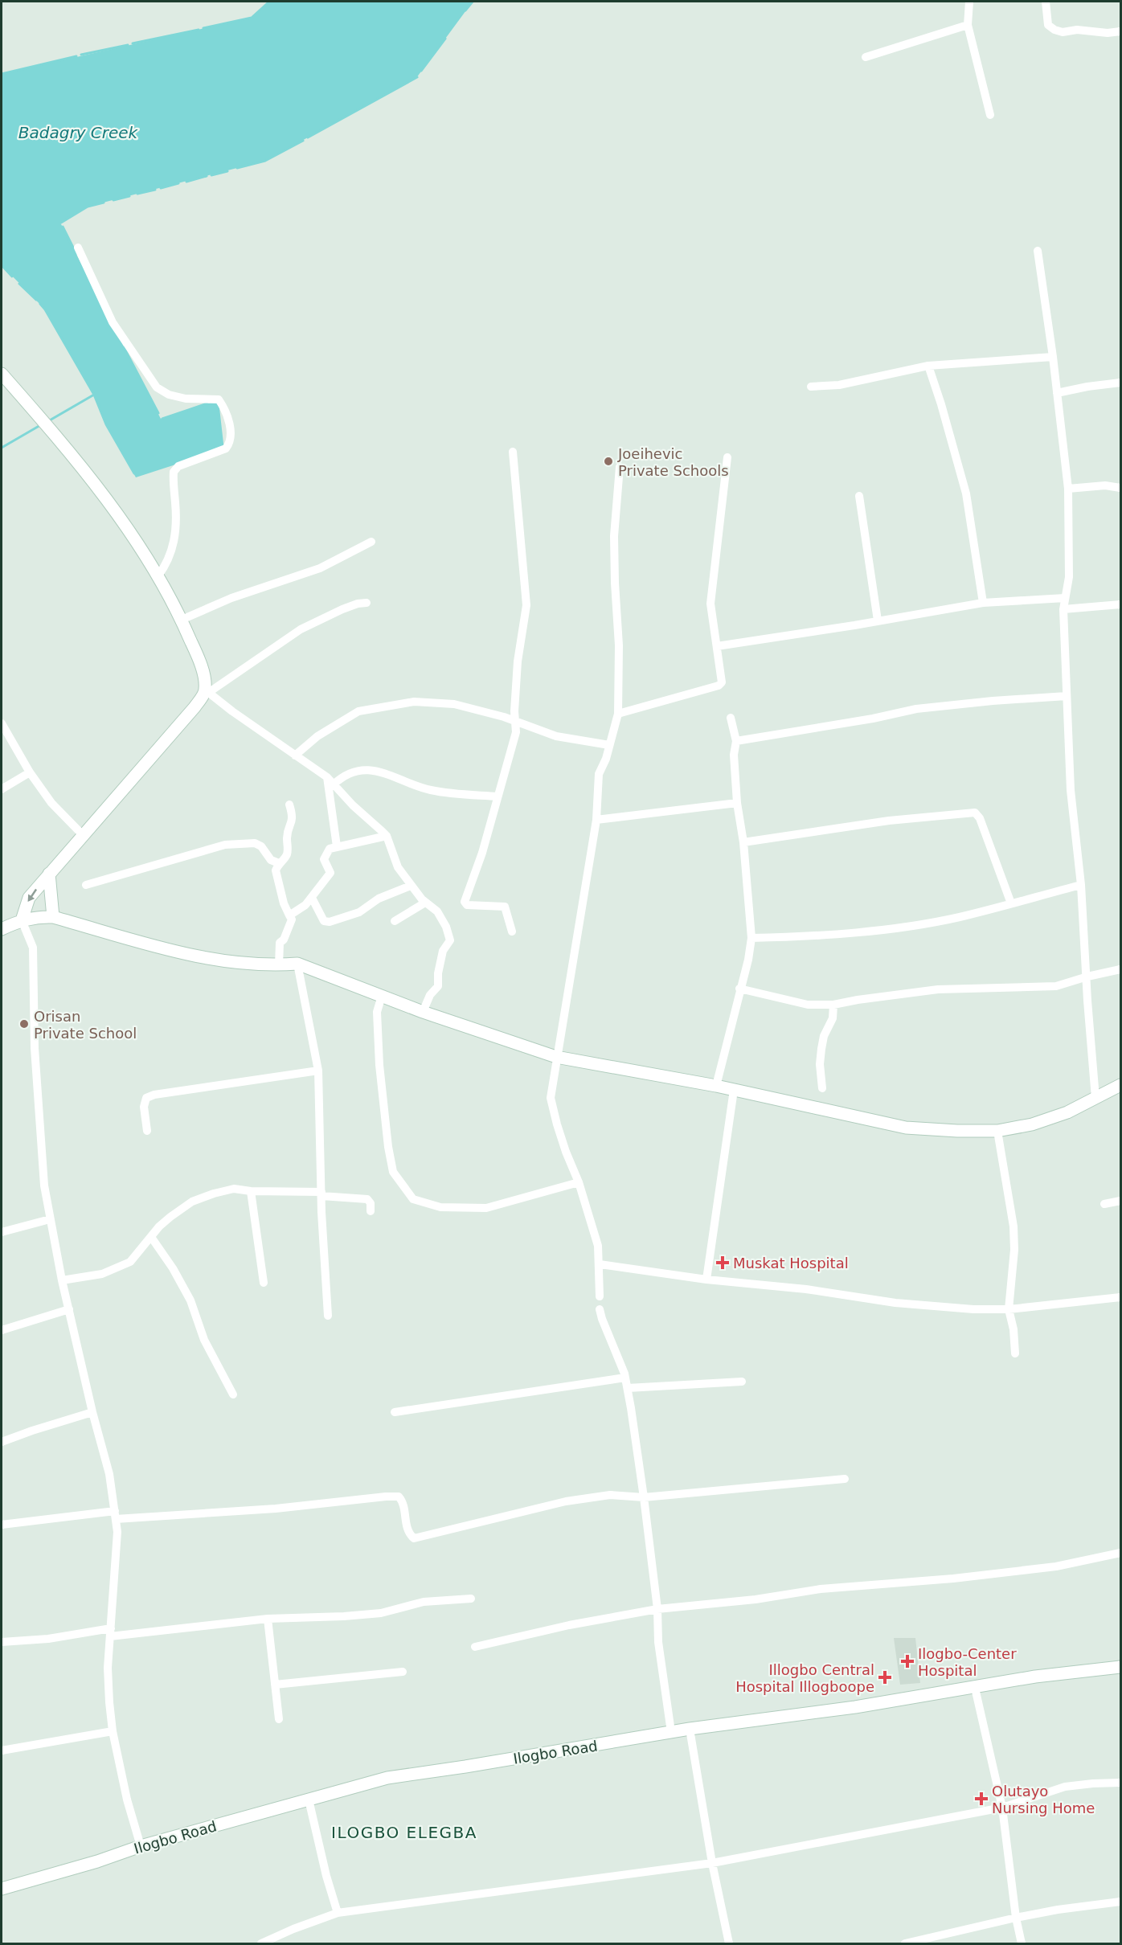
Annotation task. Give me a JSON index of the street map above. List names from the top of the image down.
{
  "streets": {
    "main road": ["Ilogbo Road"]
  },
  "districts": ["ILOGBO ELEGBA"],
  "water": ["Badagry Creek"],
  "places": {
    "other": ["Joeihevic Private Schools", "Orisan Private School"],
    "health": [
      "Muskat Hospital",
      "Ilogbo-Center Hospital",
      "Illogbo Central Hospital Illogboope",
      "Olutayo Nursing Home"
    ]
  }
}
